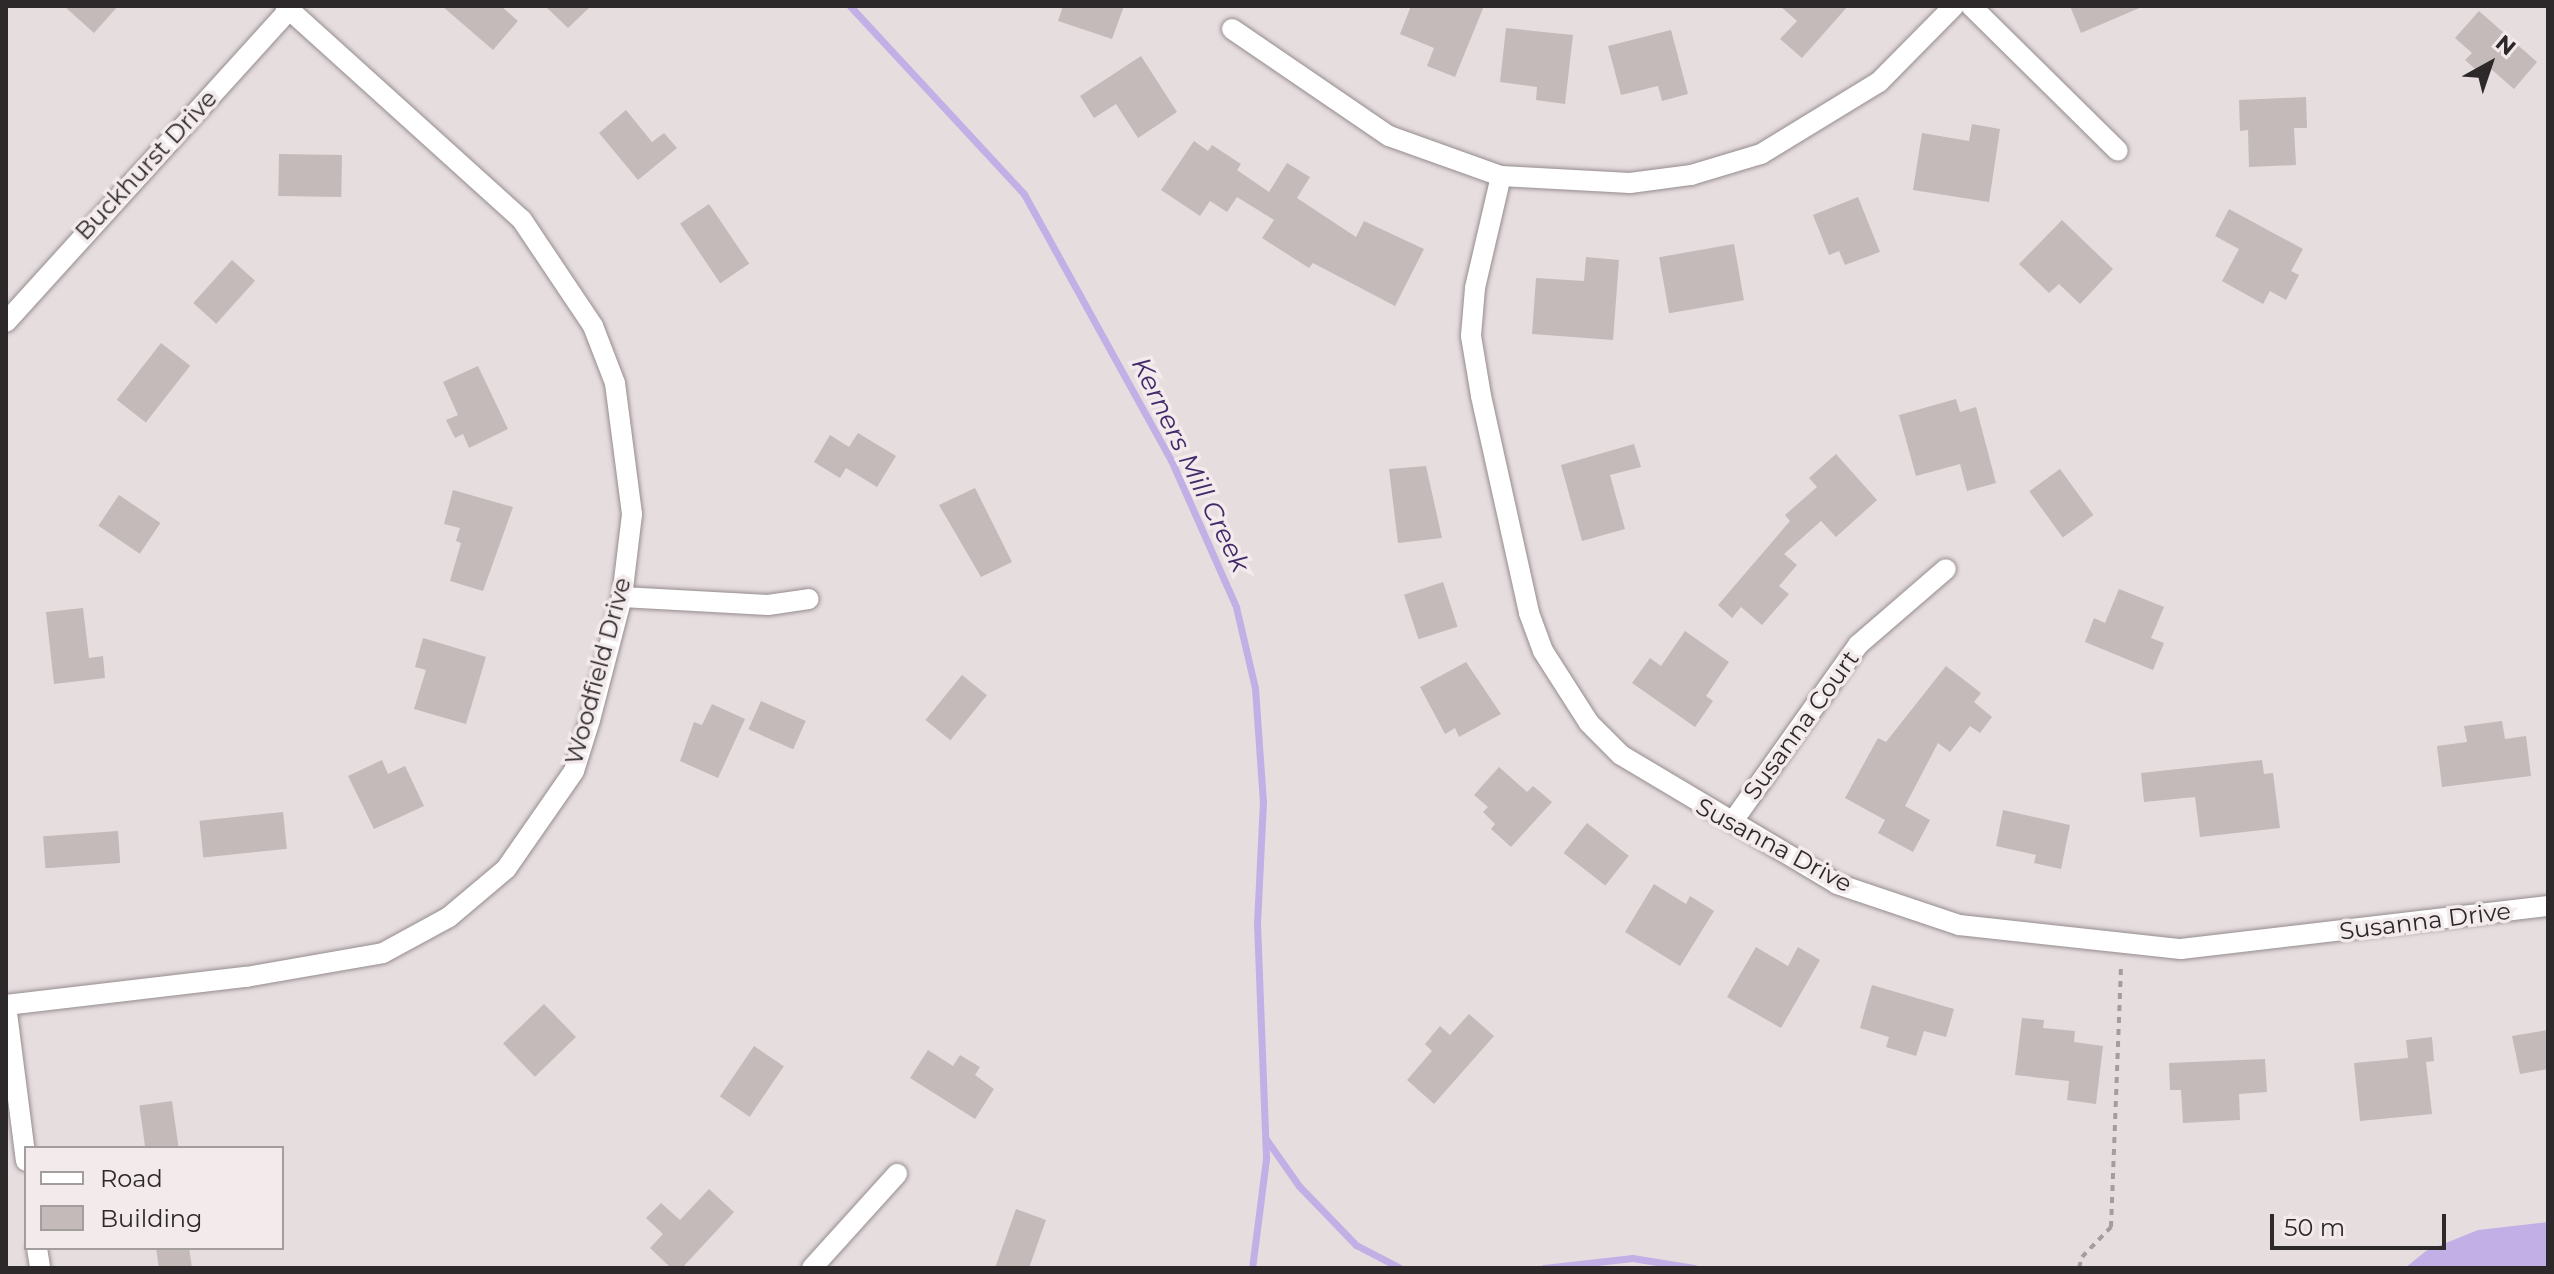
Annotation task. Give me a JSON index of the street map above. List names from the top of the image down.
{
  "streets": {
    "street": [
      "Buckhurst Drive",
      "Woodfield Drive",
      "Susanna Court",
      "Susanna Drive"
    ]
  },
  "crossings": [
    ["Buckhurst Drive", "Woodfield Drive"],
    ["Susanna Court", "Susanna Drive"]
  ],
  "water": ["Kerners Mill Creek"],
  "legend": ["Road", "Building"],
  "scale_bar": "50 m",
  "north": "top right"
}
